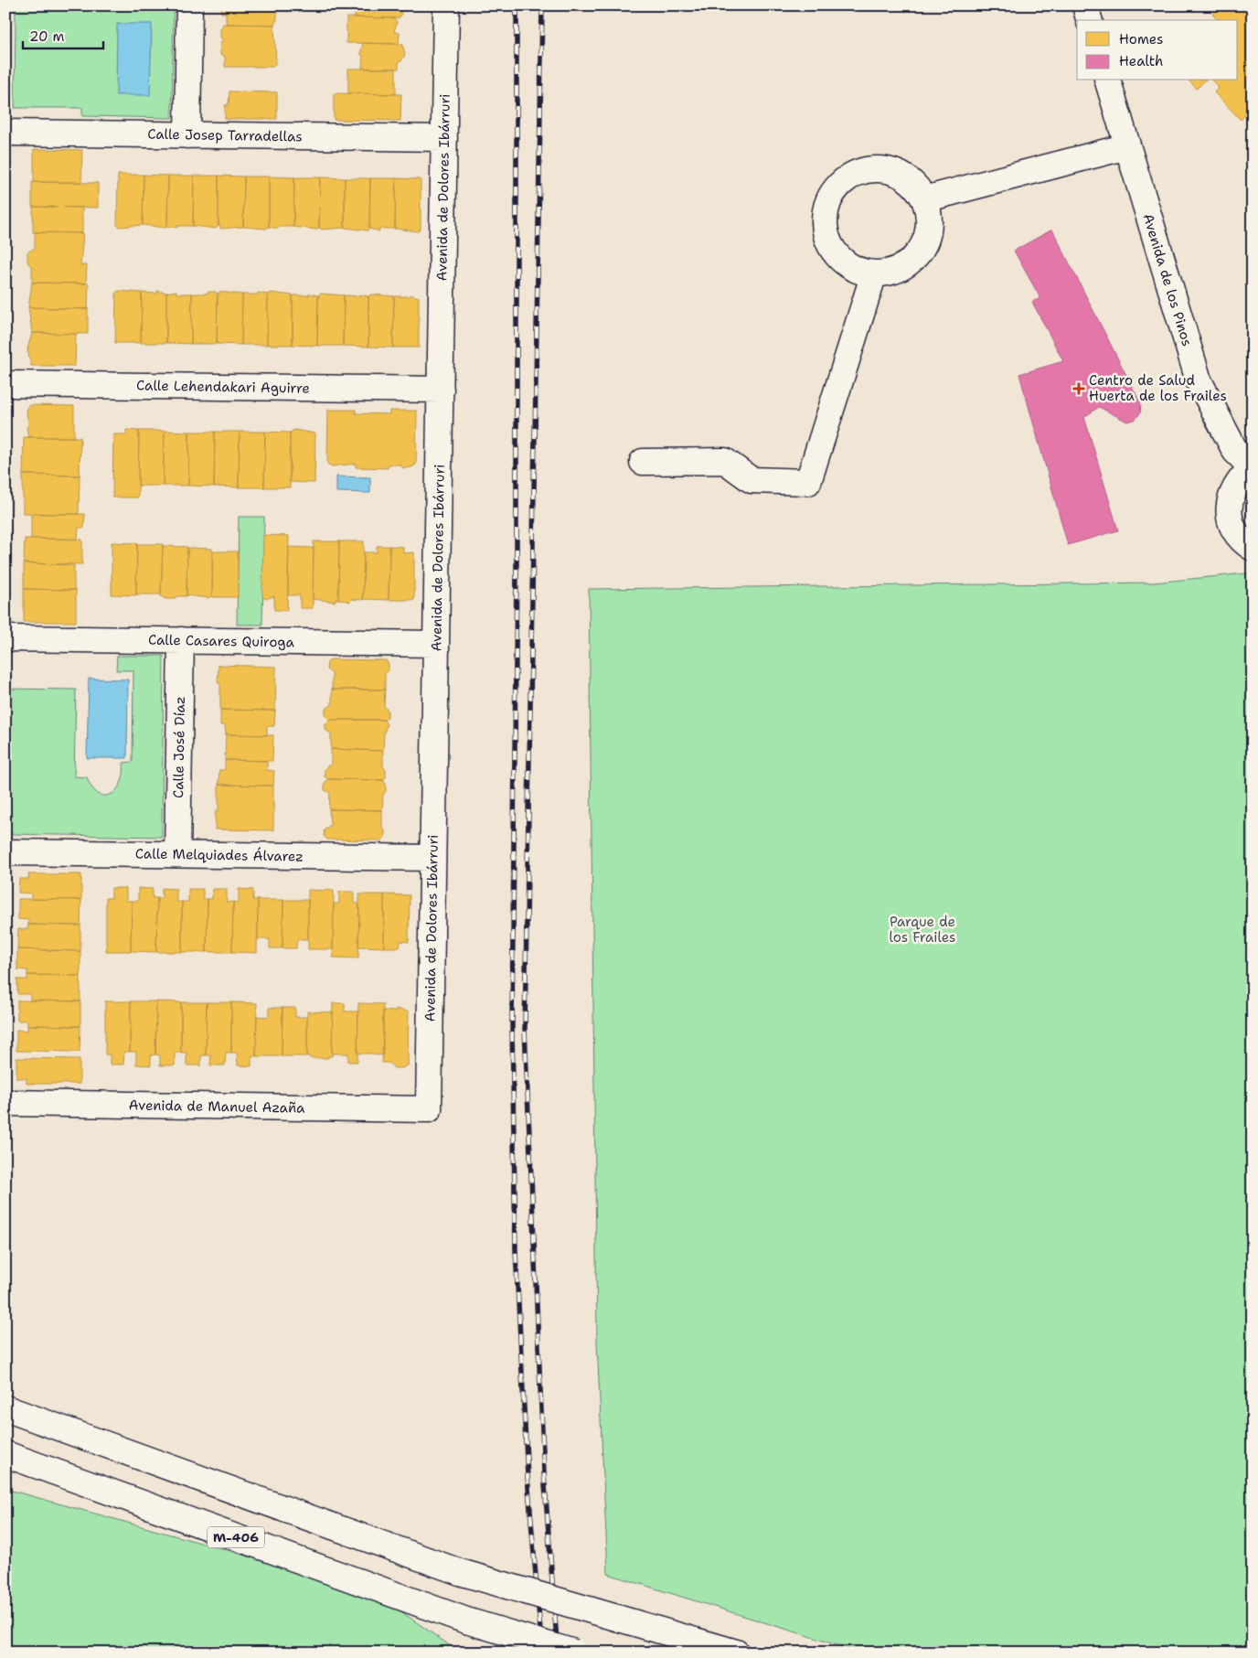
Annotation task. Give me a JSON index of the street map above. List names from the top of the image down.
{
  "streets": {
    "main road": [
      "Calle Josep Tarradellas",
      "Avenida de Dolores Ibárruri",
      "Avenida de los Pinos",
      "Calle Lehendakari Aguirre",
      "Calle Casares Quiroga",
      "Calle José Díaz",
      "Calle Melquiades Álvarez",
      "Avenida de Manuel Azaña",
      "M-406"
    ]
  },
  "crossings": [
    ["Calle Josep Tarradellas", "Avenida de Dolores Ibárruri"],
    ["Avenida de Dolores Ibárruri", "Calle Lehendakari Aguirre"],
    ["Avenida de Dolores Ibárruri", "Calle Casares Quiroga"],
    ["Avenida de Dolores Ibárruri", "Calle Melquiades Álvarez"],
    ["Avenida de Dolores Ibárruri", "Avenida de Manuel Azaña"],
    ["Calle Casares Quiroga", "Calle José Díaz"],
    ["Calle José Díaz", "Calle Melquiades Álvarez"]
  ],
  "parks": ["Parque de los Frailes"],
  "places": {
    "health": ["Centro de Salud Huerta de los Frailes"]
  },
  "legend": ["Homes", "Health"],
  "scale_bar": "20 m"
}
